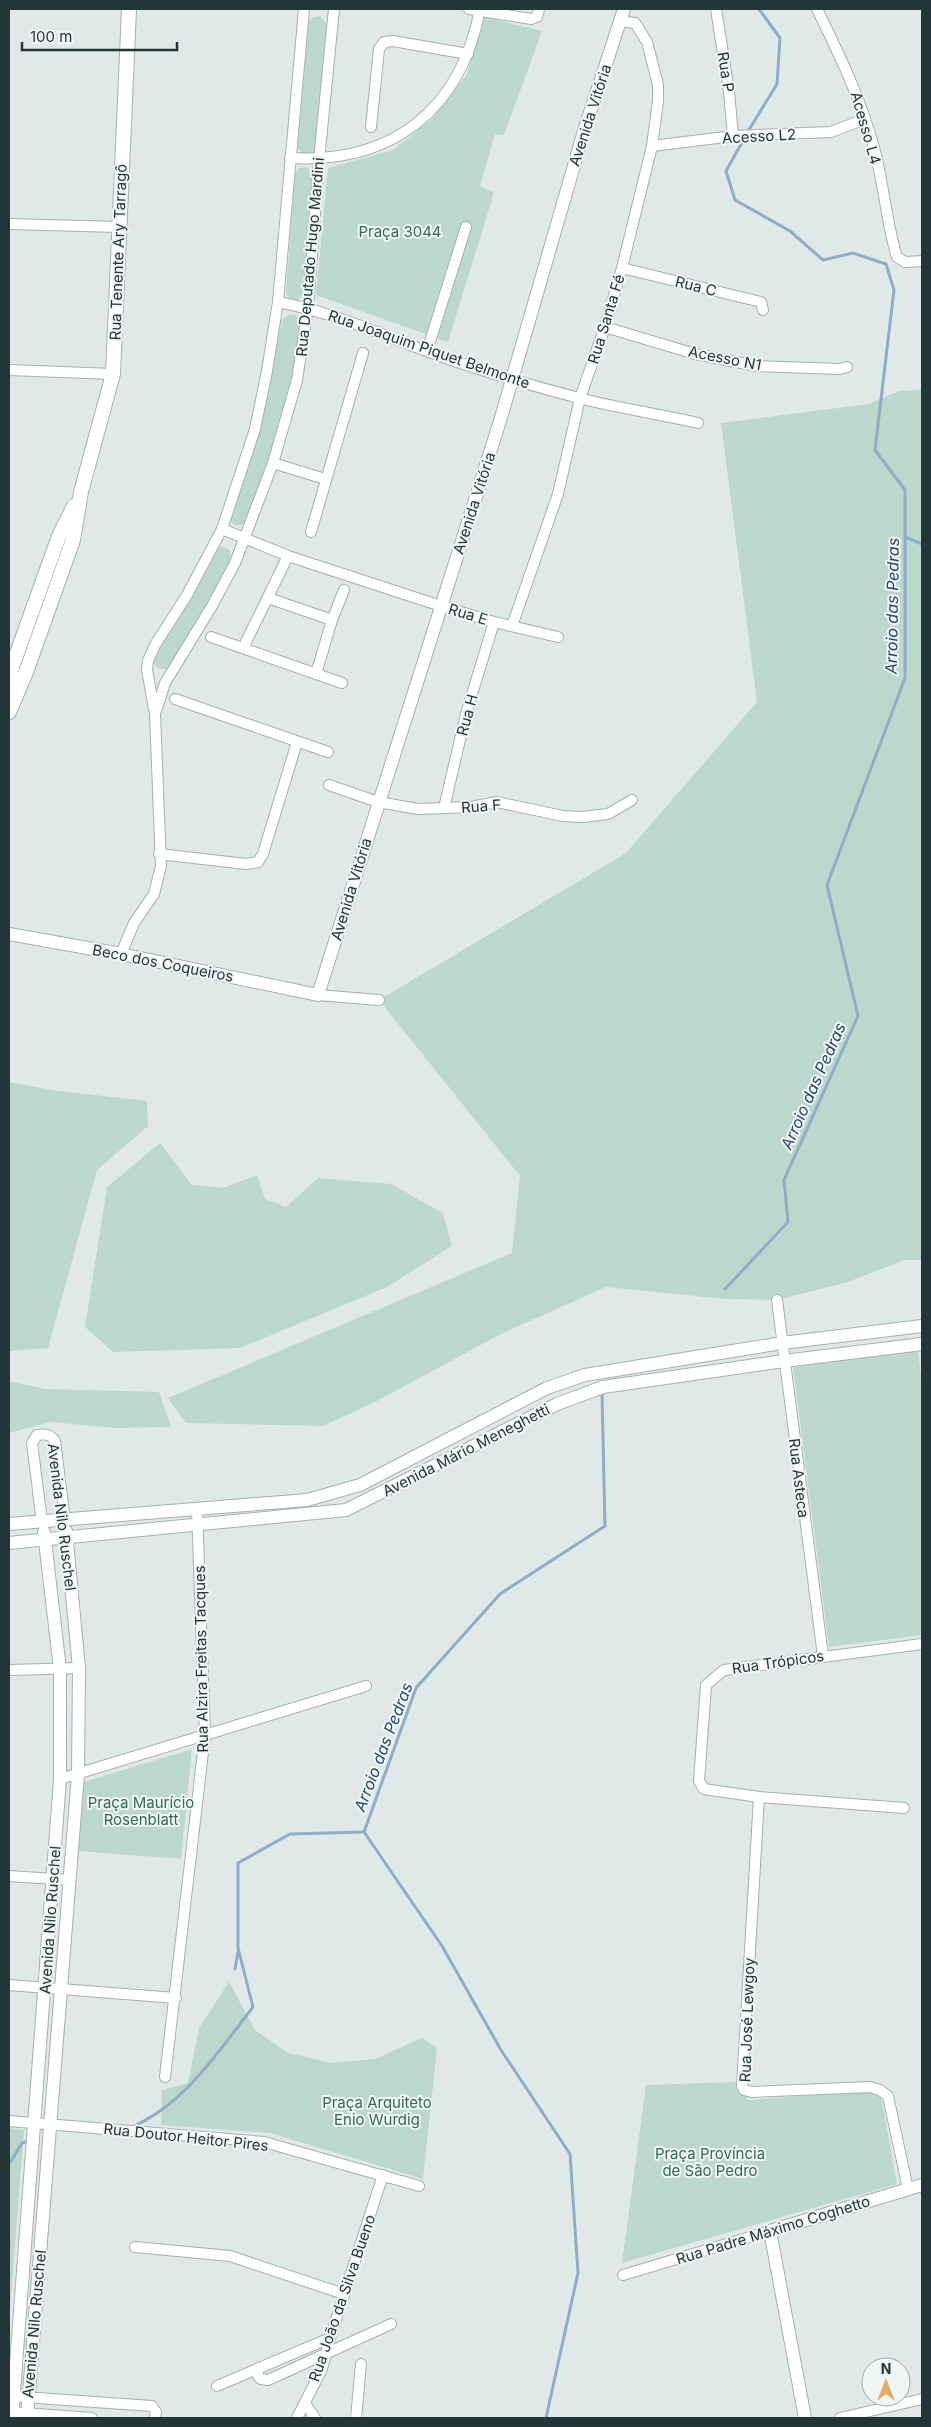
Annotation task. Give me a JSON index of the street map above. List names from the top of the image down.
{
  "streets": {
    "main road": ["Rua Tenente Ary Tarragô"],
    "street": [
      "Rua P",
      "Avenida Vitória",
      "Acesso L4",
      "Acesso L2",
      "Rua Deputado Hugo Mardini",
      "Rua C",
      "Rua Santa Fé",
      "Rua Joaquim Piquet Belmonte",
      "Acesso N1",
      "Rua E",
      "Rua H",
      "Rua F",
      "Beco dos Coqueiros",
      "Avenida Mário Meneghetti",
      "Rua Asteca",
      "Avenida Nilo Ruschel",
      "Rua Alzira Freitas Tacques",
      "Rua Trópicos",
      "Rua José Lewgoy",
      "Rua Doutor Heitor Pires",
      "Rua Padre Máximo Coghetto",
      "Rua João da Silva Bueno"
    ]
  },
  "crossings": [
    ["Rua P", "Acesso L2"],
    ["Avenida Vitória", "Rua Santa Fé"],
    ["Avenida Vitória", "Rua Joaquim Piquet Belmonte"],
    ["Avenida Vitória", "Rua E"],
    ["Avenida Vitória", "Rua F"],
    ["Avenida Vitória", "Beco dos Coqueiros"],
    ["Acesso L4", "Acesso L2"],
    ["Acesso L2", "Rua Santa Fé"],
    ["Rua Deputado Hugo Mardini", "Rua Joaquim Piquet Belmonte"],
    ["Rua Deputado Hugo Mardini", "Rua E"],
    ["Rua Deputado Hugo Mardini", "Beco dos Coqueiros"],
    ["Rua C", "Rua Santa Fé"],
    ["Rua Santa Fé", "Rua Joaquim Piquet Belmonte"],
    ["Rua Santa Fé", "Acesso N1"],
    ["Rua Santa Fé", "Rua E"],
    ["Rua E", "Rua H"],
    ["Rua H", "Rua F"],
    ["Avenida Mário Meneghetti", "Rua Asteca"],
    ["Avenida Mário Meneghetti", "Avenida Nilo Ruschel"],
    ["Avenida Mário Meneghetti", "Rua Alzira Freitas Tacques"],
    ["Rua Asteca", "Rua Trópicos"],
    ["Avenida Nilo Ruschel", "Rua Doutor Heitor Pires"],
    ["Rua Trópicos", "Rua José Lewgoy"],
    ["Rua José Lewgoy", "Rua Padre Máximo Coghetto"],
    ["Rua Doutor Heitor Pires", "Rua João da Silva Bueno"]
  ],
  "water": ["Arroio das Pedras"],
  "parks": [
    "Praça 3044",
    "Praça Maurício Rosenblatt",
    "Praça Arquiteto Enio Wurdig",
    "Praça Província de São Pedro"
  ],
  "scale_bar": "100 m",
  "north": "top"
}
